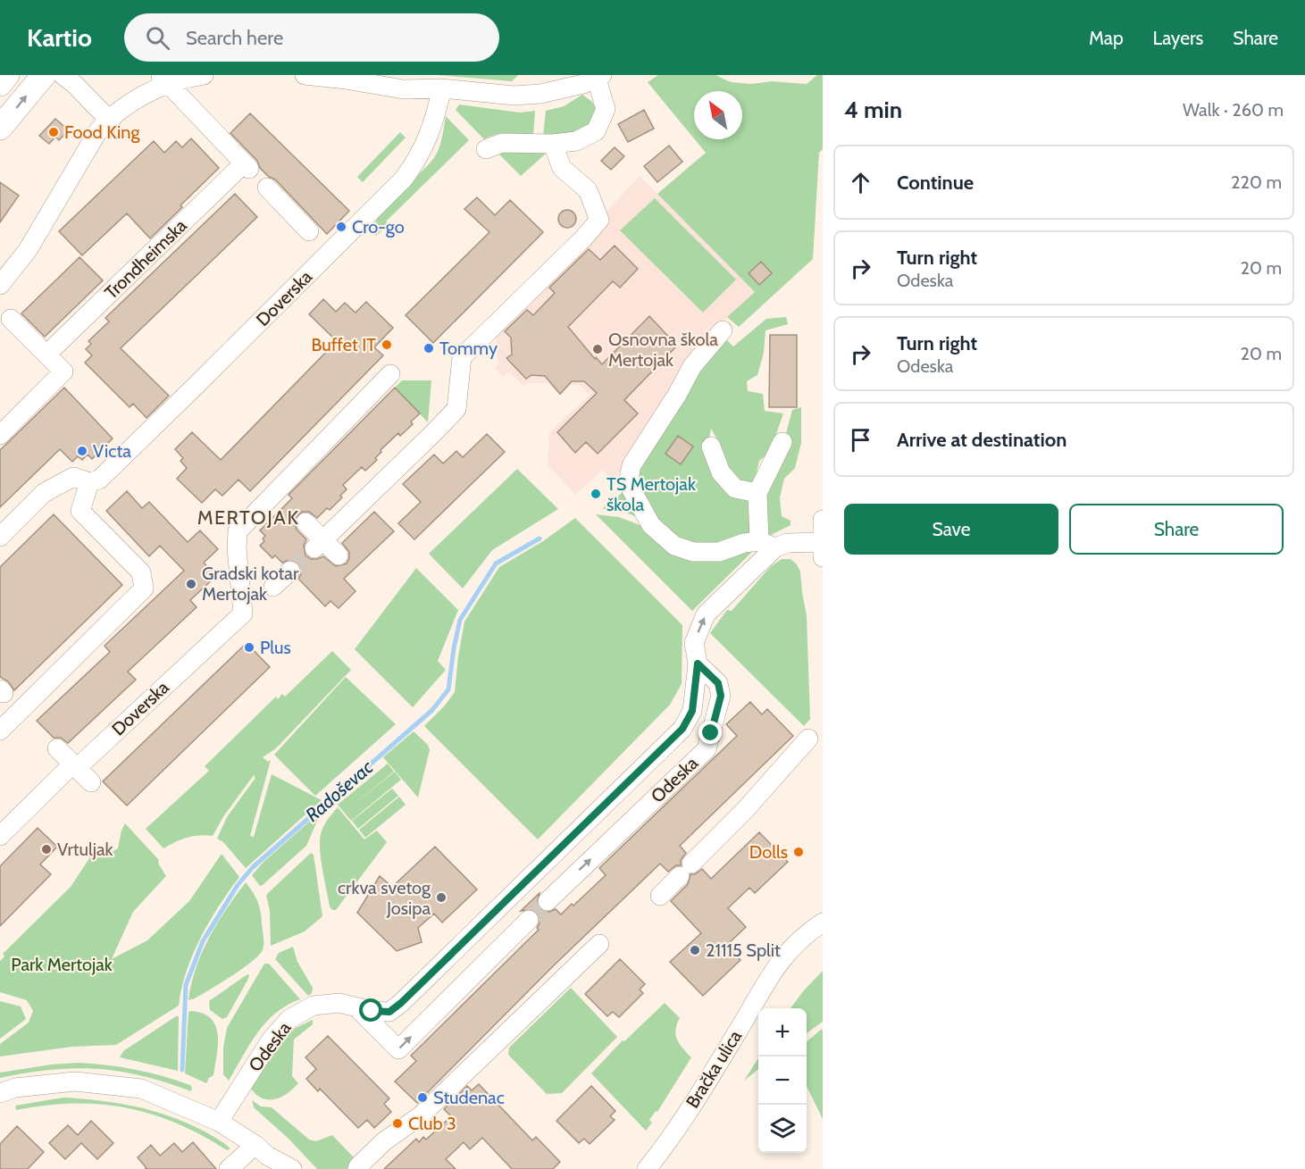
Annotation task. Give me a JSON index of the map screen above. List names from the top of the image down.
{
  "streets": {
    "street": [
      "Trondheimska",
      "Doverska",
      "Odeska",
      "Bračka ulica"
    ]
  },
  "districts": ["MERTOJAK"],
  "water": ["Radoševac"],
  "parks": ["Park Mertojak"],
  "places": [
    "Food King",
    "Cro-go",
    "Buffet IT",
    "Tommy",
    "Osnovna škola Mertojak",
    "Victa",
    "TS Mertojak škola",
    "Gradski kotar Mertojak",
    "Plus",
    "Vrtuljak",
    "Dolls",
    "crkva svetog Josipa",
    "21115 Split",
    "Studenac",
    "Club 3"
  ],
  "north": "top left",
  "page": {
    "header": "Kartio",
    "search": "Search here",
    "nav": ["Map", "Layers", "Share"],
    "heading": ["4 min", "Walk · 260 m"],
    "list": [
      ["Continue", "220 m"],
      ["Turn right", "Odeska", "20 m"],
      ["Turn right", "Odeska", "20 m"],
      "Arrive at destination"
    ],
    "buttons": ["Save", "Share"],
    "map_buttons": ["+", "−"]
  }
}
